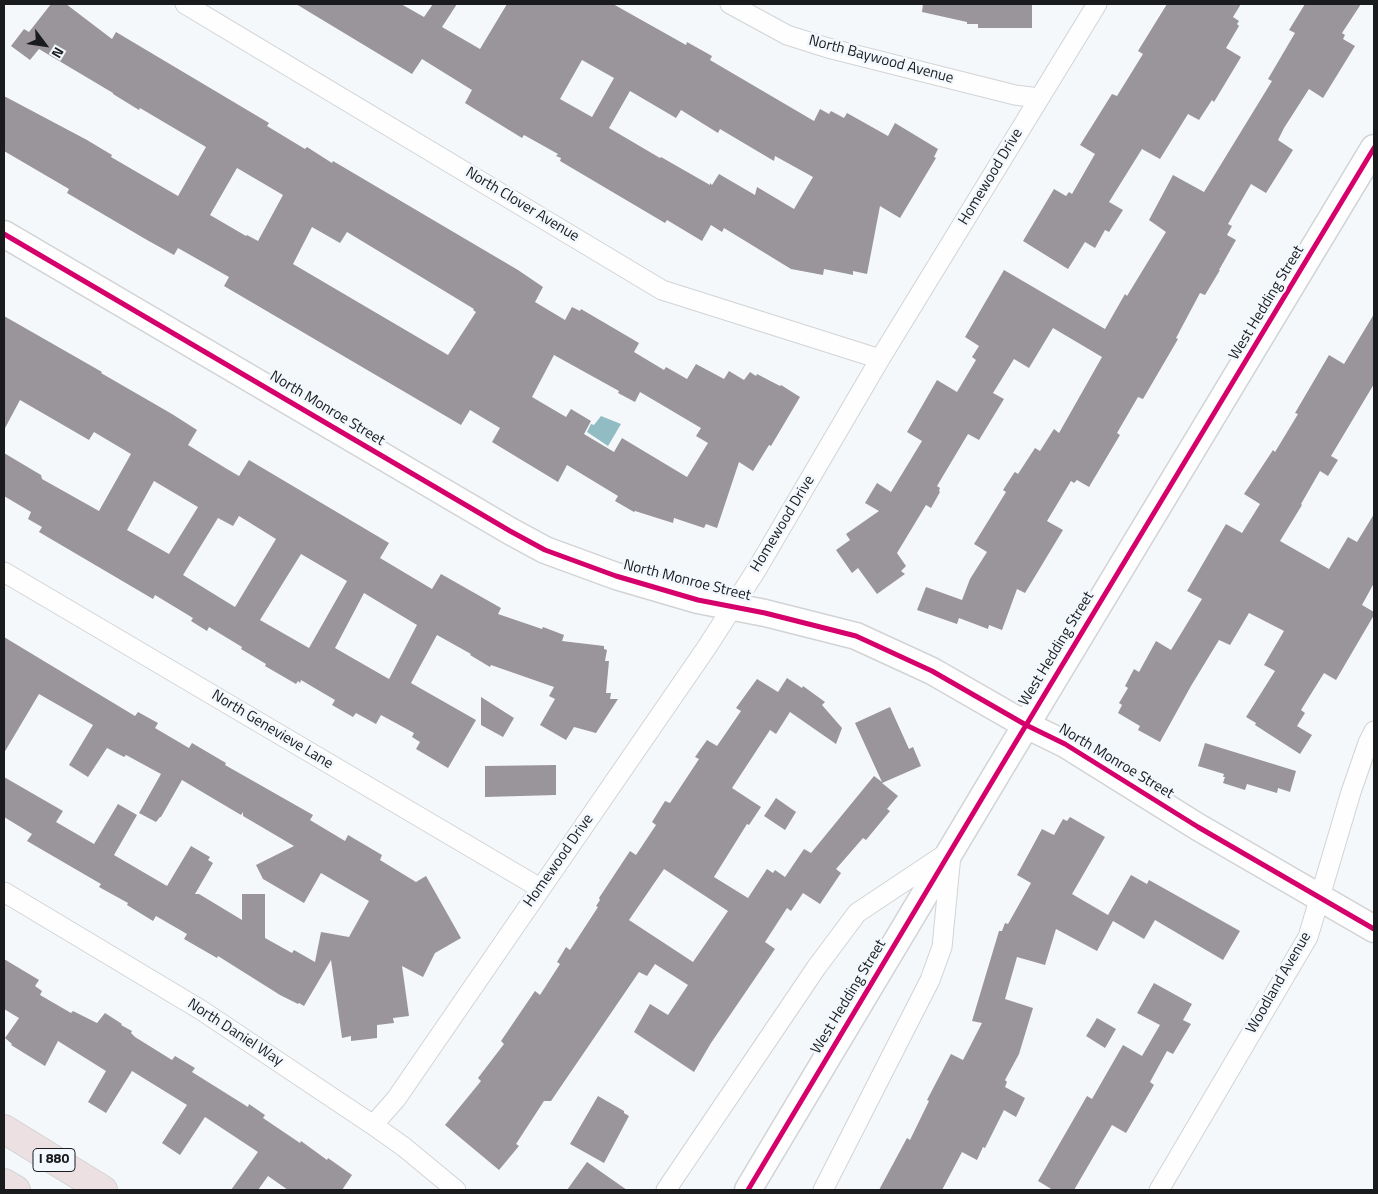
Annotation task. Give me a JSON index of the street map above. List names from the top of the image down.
{
  "streets": {
    "highway": ["I 880"],
    "main road": ["West Hedding Street", "North Monroe Street"],
    "street": [
      "North Baywood Avenue",
      "Homewood Drive",
      "North Clover Avenue",
      "North Genevieve Lane",
      "Woodland Avenue",
      "North Daniel Way"
    ]
  },
  "crossings": [
    ["North Baywood Avenue", "Homewood Drive"],
    ["Homewood Drive", "North Clover Avenue"],
    ["Homewood Drive", "North Monroe Street"],
    ["Homewood Drive", "North Genevieve Lane"],
    ["Homewood Drive", "North Daniel Way"],
    ["West Hedding Street", "North Monroe Street"],
    ["North Monroe Street", "Woodland Avenue"]
  ],
  "north": "bottom right"
}
